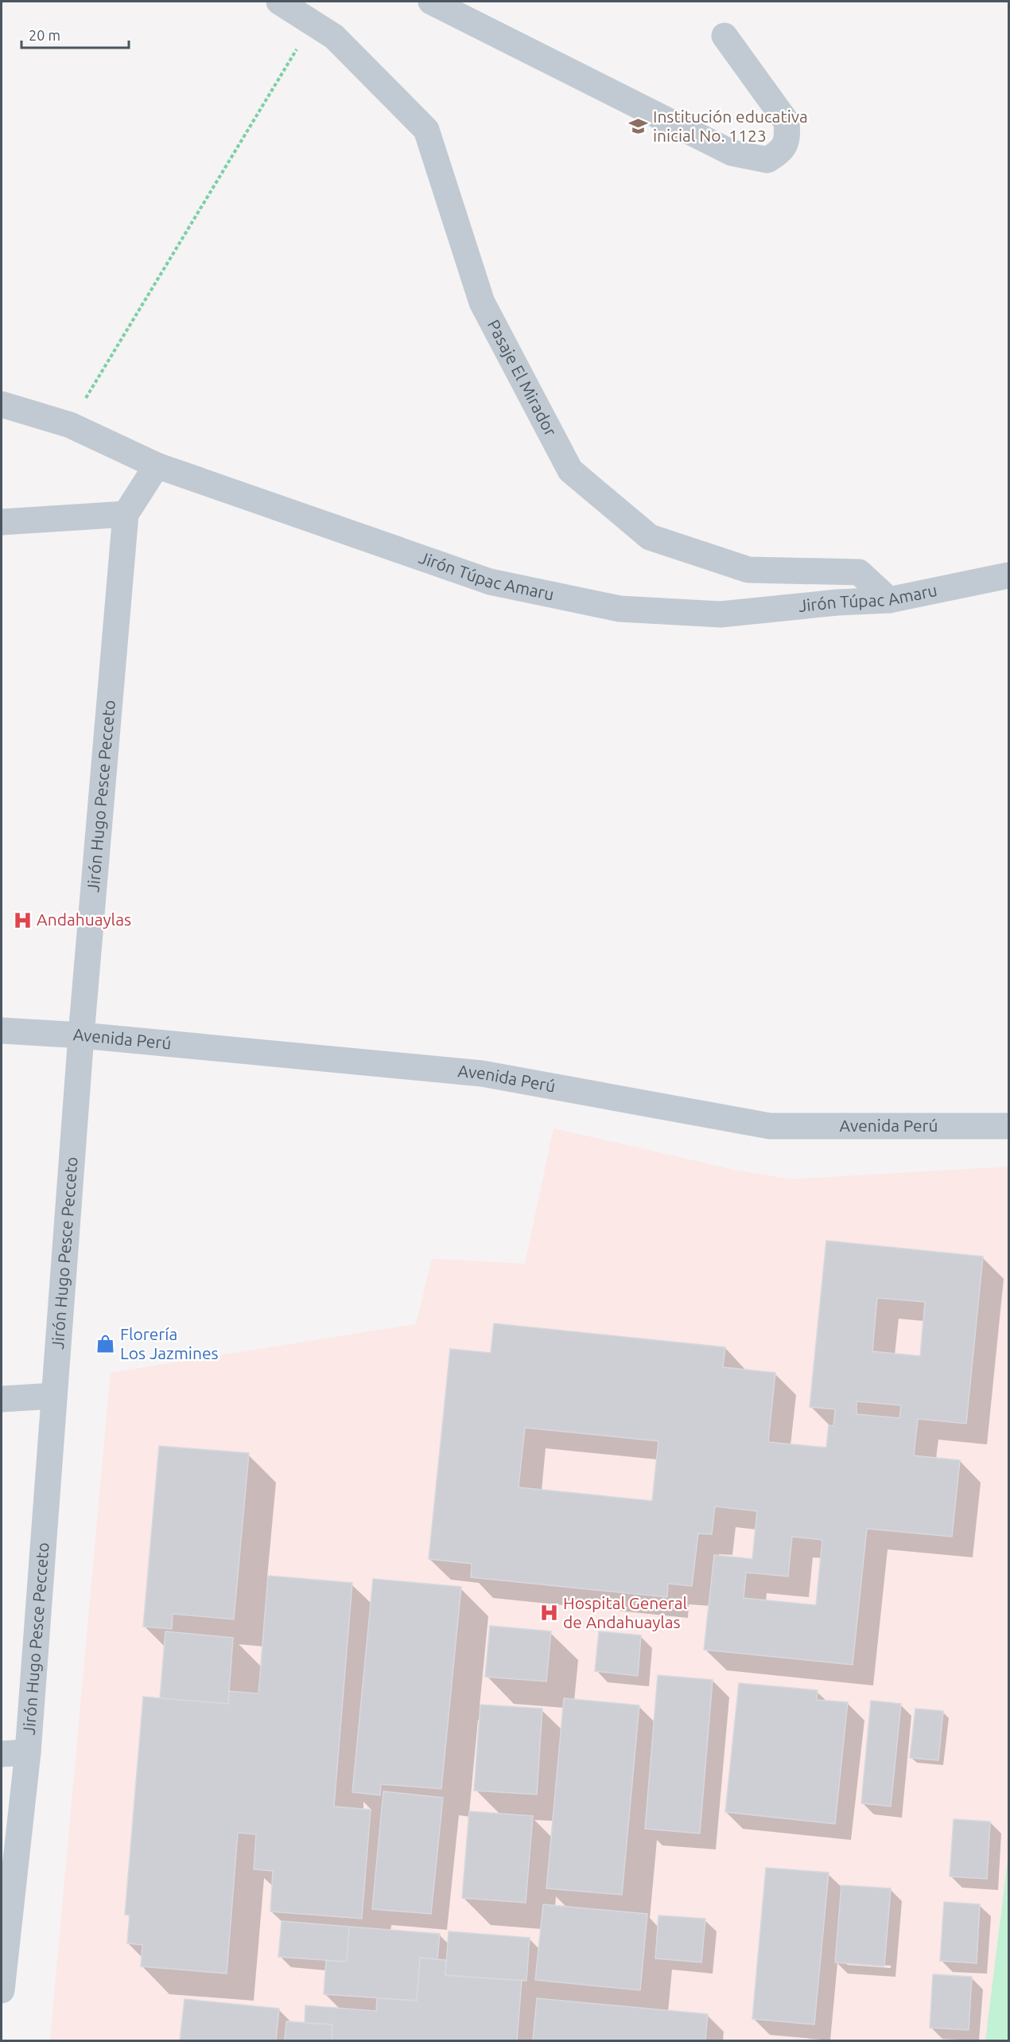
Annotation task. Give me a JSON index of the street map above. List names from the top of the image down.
{
  "streets": {
    "street": [
      "Pasaje El Mirador",
      "Jirón Túpac Amaru",
      "Jirón Hugo Pesce Pecceto",
      "Avenida Perú"
    ]
  },
  "crossings": [
    ["Pasaje El Mirador", "Jirón Túpac Amaru"],
    ["Jirón Hugo Pesce Pecceto", "Avenida Perú"]
  ],
  "places": {
    "school or university": ["Institución educativa inicial No. 1123"],
    "hospital": ["Andahuaylas", "Hospital General de Andahuaylas"],
    "shop": ["Florería Los Jazmines"]
  },
  "scale_bar": "20 m"
}
